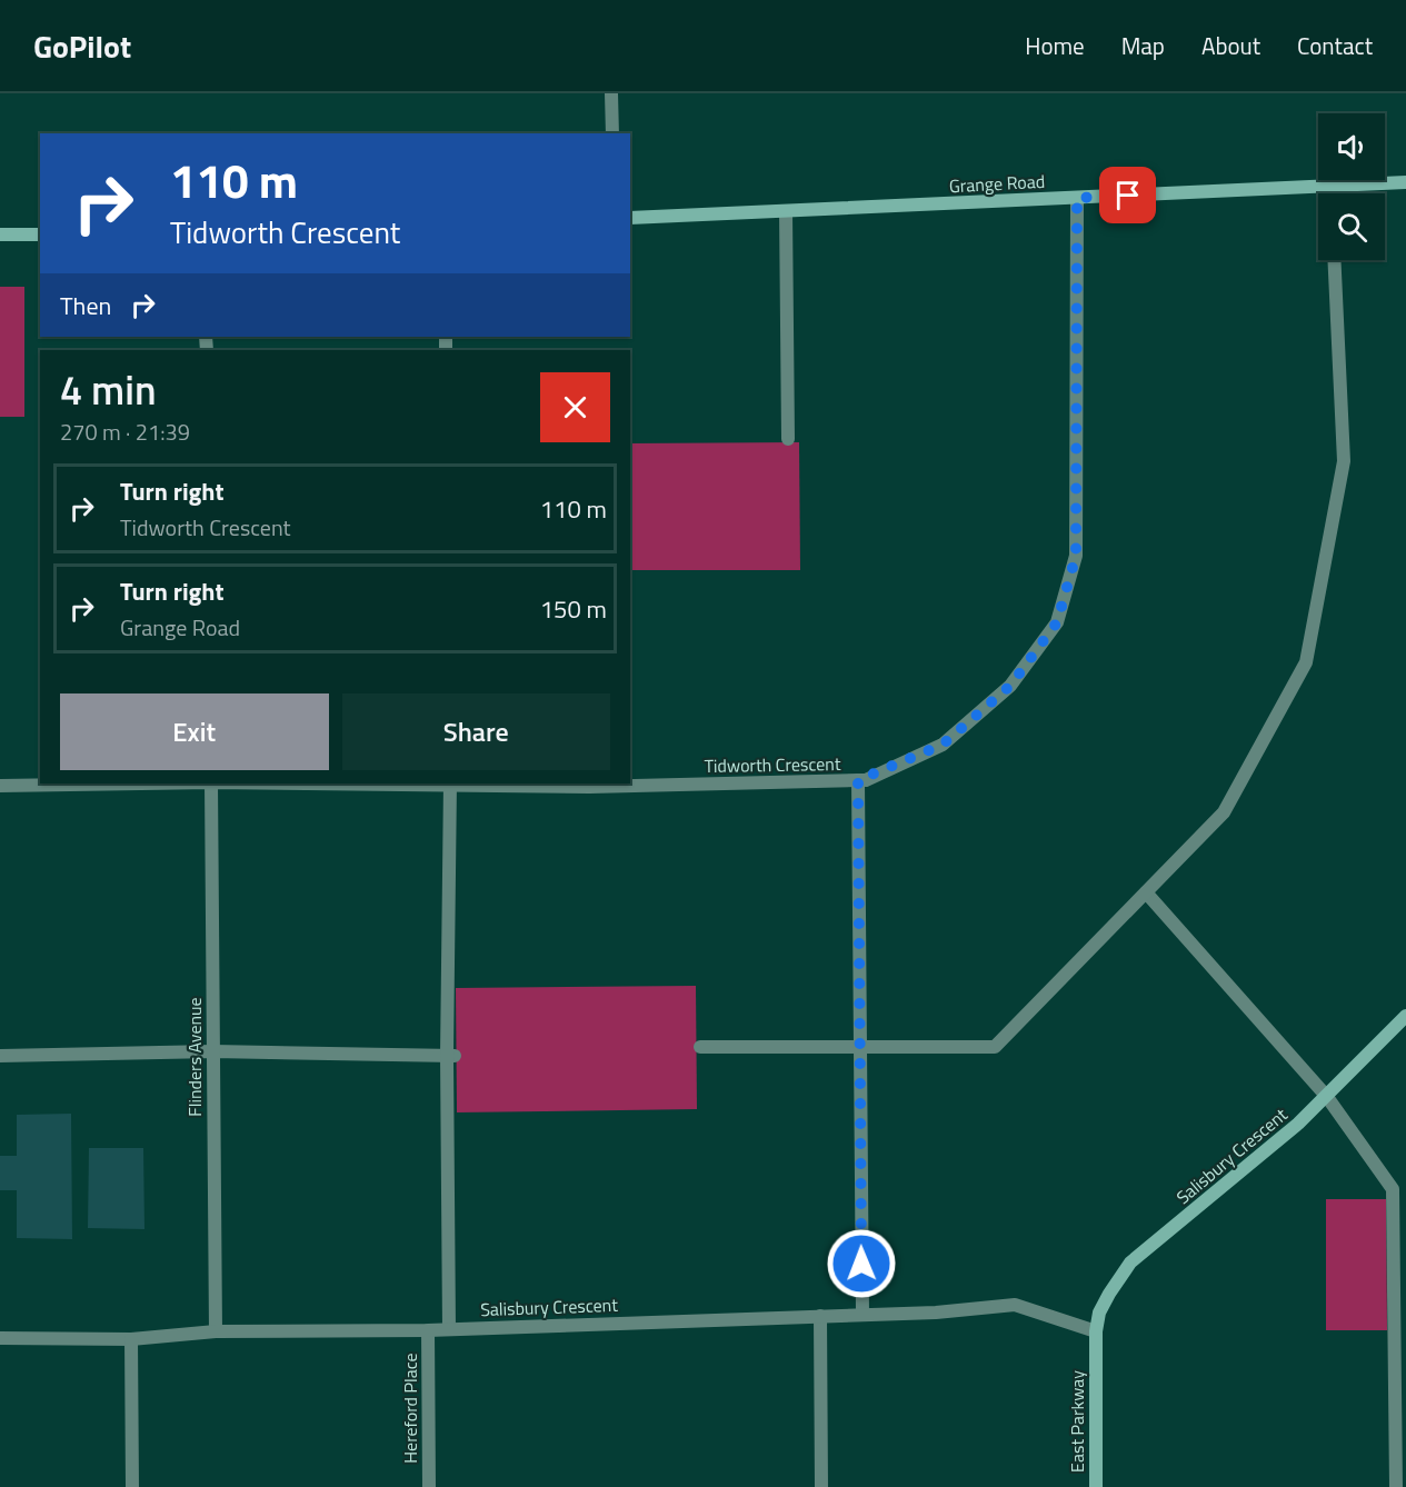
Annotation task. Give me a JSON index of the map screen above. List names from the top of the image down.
{
  "streets": {
    "street": [
      "Grange Road",
      "Tidworth Crescent",
      "Flinders Avenue",
      "Salisbury Crescent",
      "Hereford Place",
      "East Parkway"
    ]
  },
  "crossings": [
    ["Grange Road", "Tidworth Crescent"],
    ["Flinders Avenue", "Salisbury Crescent"],
    ["Salisbury Crescent", "Hereford Place"],
    ["Salisbury Crescent", "East Parkway"]
  ],
  "page": {
    "header": "GoPilot",
    "nav": [
      "Home",
      "Map",
      "About",
      "Contact"
    ],
    "turn": ["110 m", "Tidworth Crescent"],
    "then": "Then",
    "heading": ["4 min", "270 m · 21:39"],
    "list": [
      {
        "name": "Turn right",
        "note": "Tidworth Crescent",
        "value": "110 m"
      },
      {
        "name": "Turn right",
        "note": "Grange Road",
        "value": "150 m"
      }
    ],
    "buttons": ["Exit", "Share"]
  }
}
